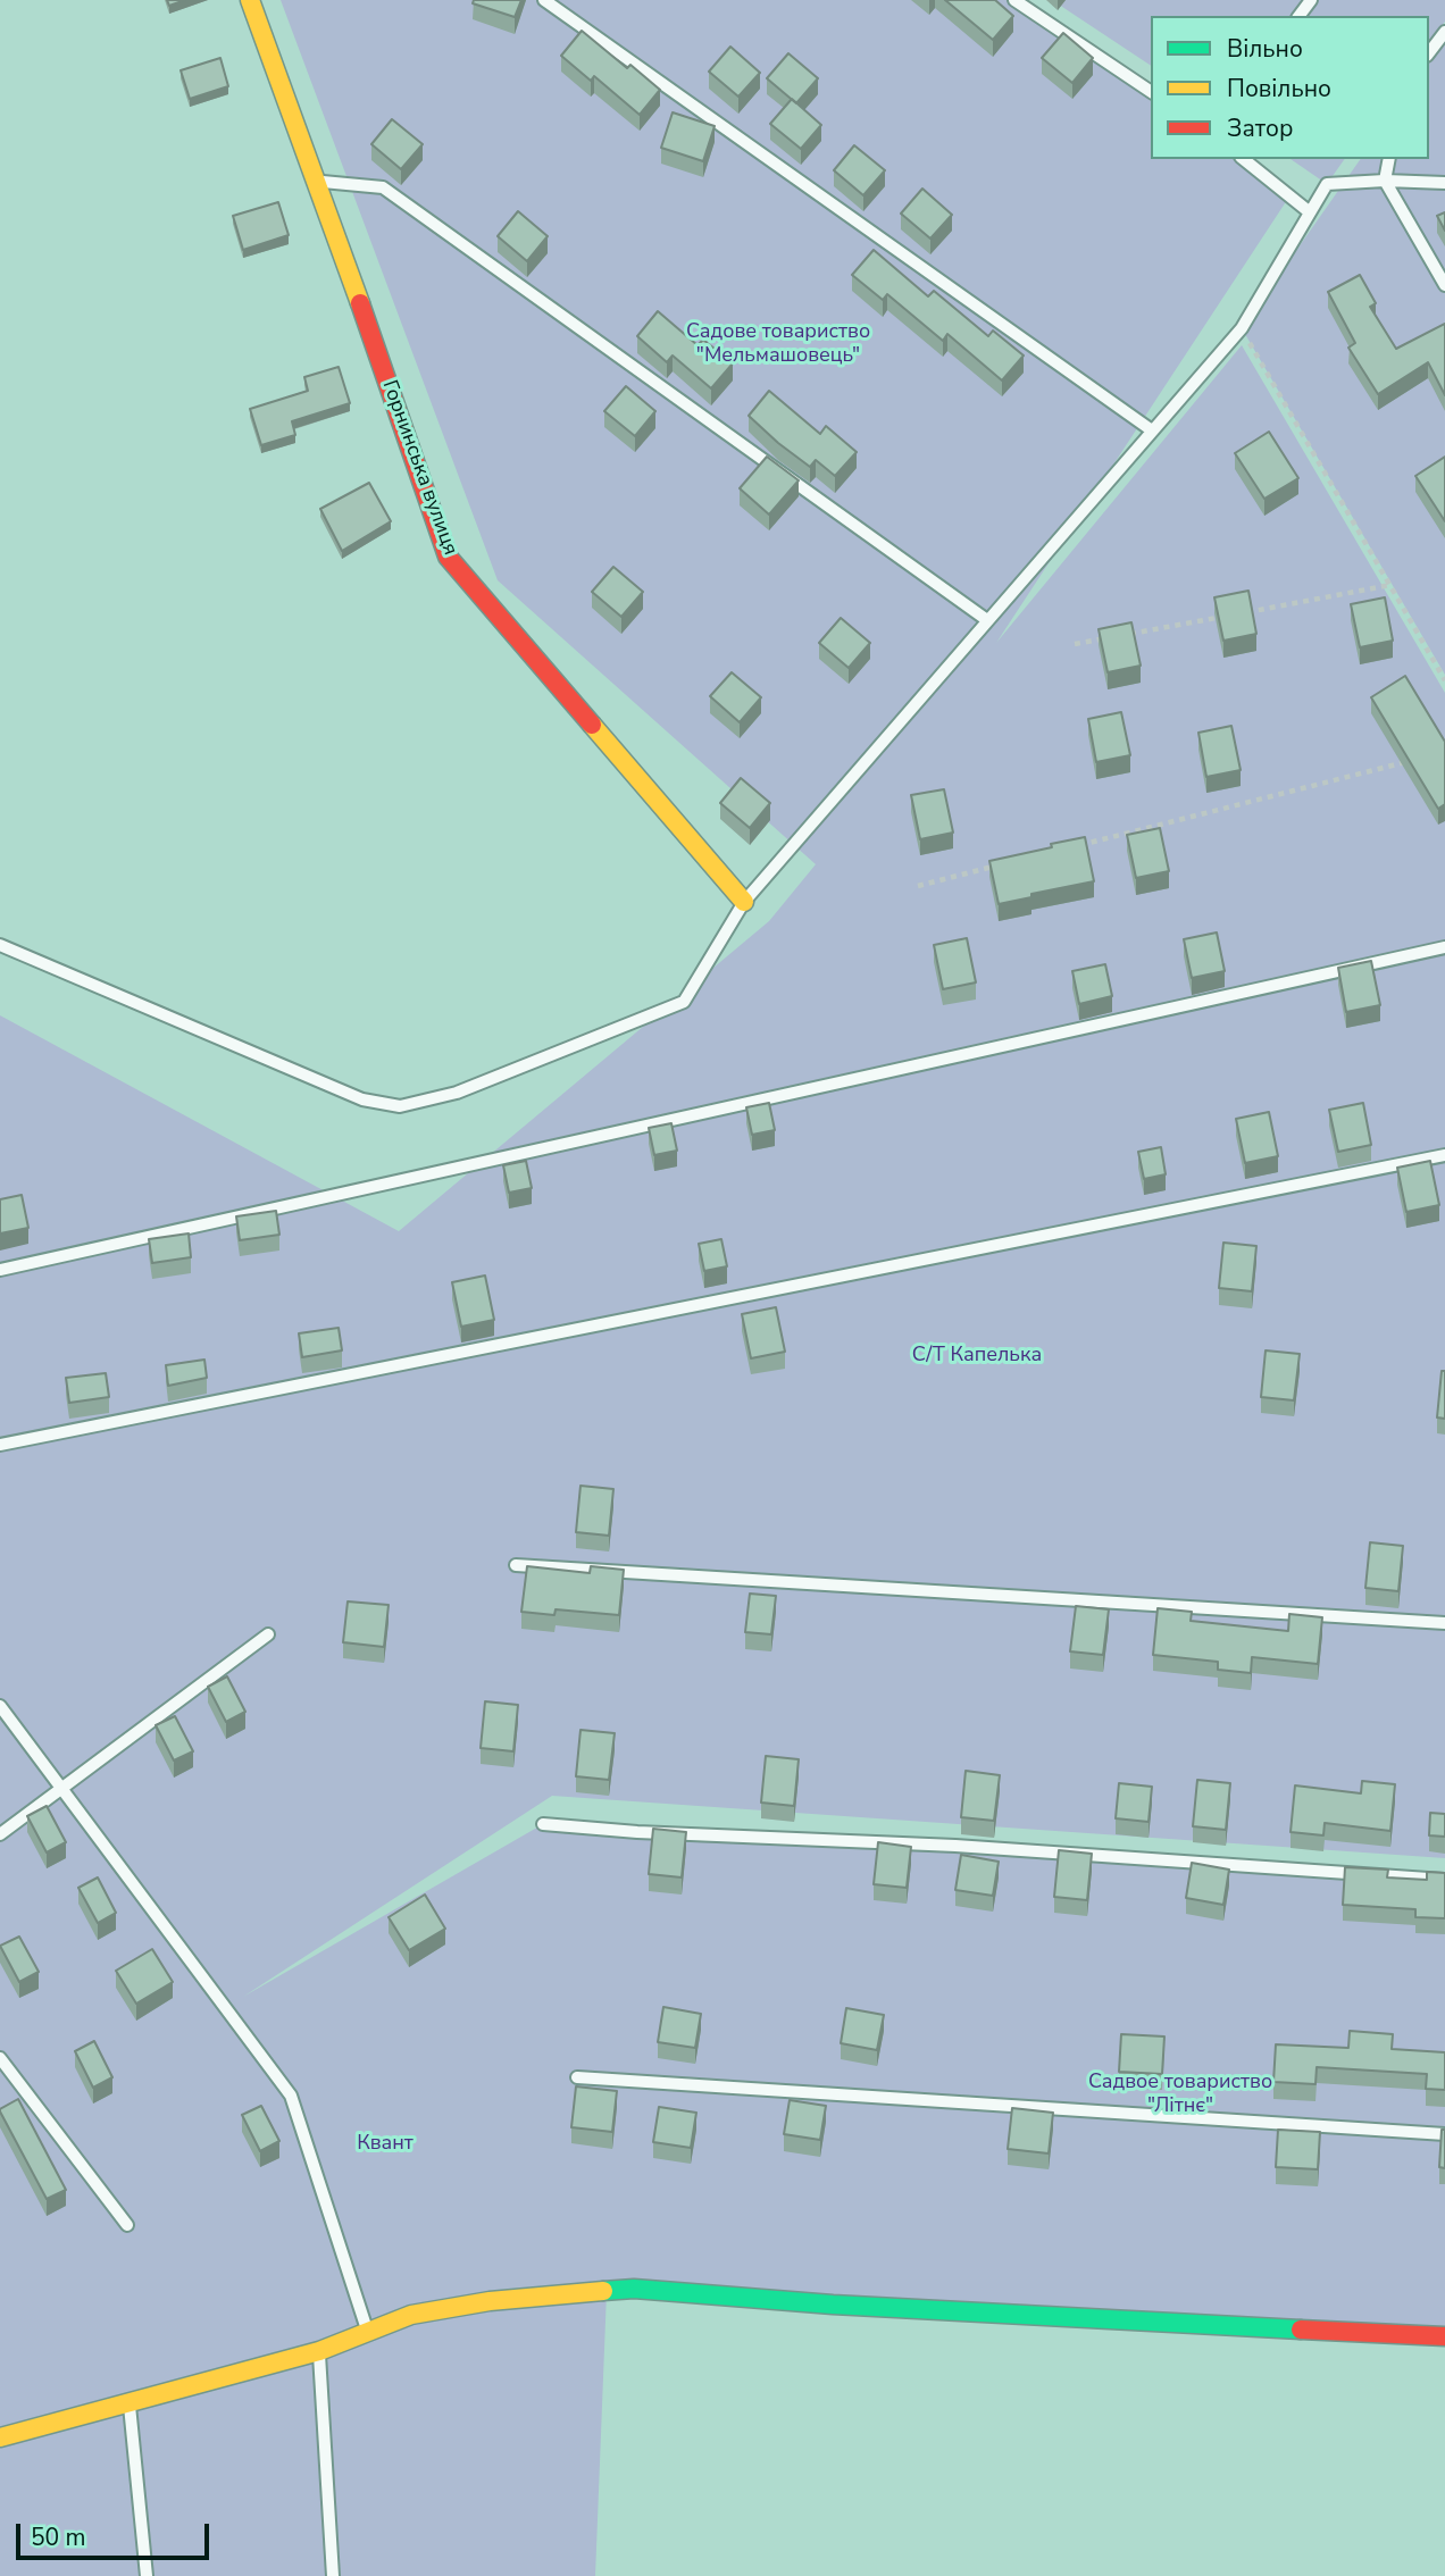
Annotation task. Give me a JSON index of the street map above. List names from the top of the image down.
{
  "streets": {
    "street": ["Горнинська вулиця"]
  },
  "parks": [
    "Садове товариство \"Мельмашовець\"",
    "С/Т Капелька",
    "Садвое товариство \"Літнє\"",
    "Квант"
  ],
  "legend": ["Вільно", "Повільно", "Затор"],
  "scale_bar": "50 m"
}
